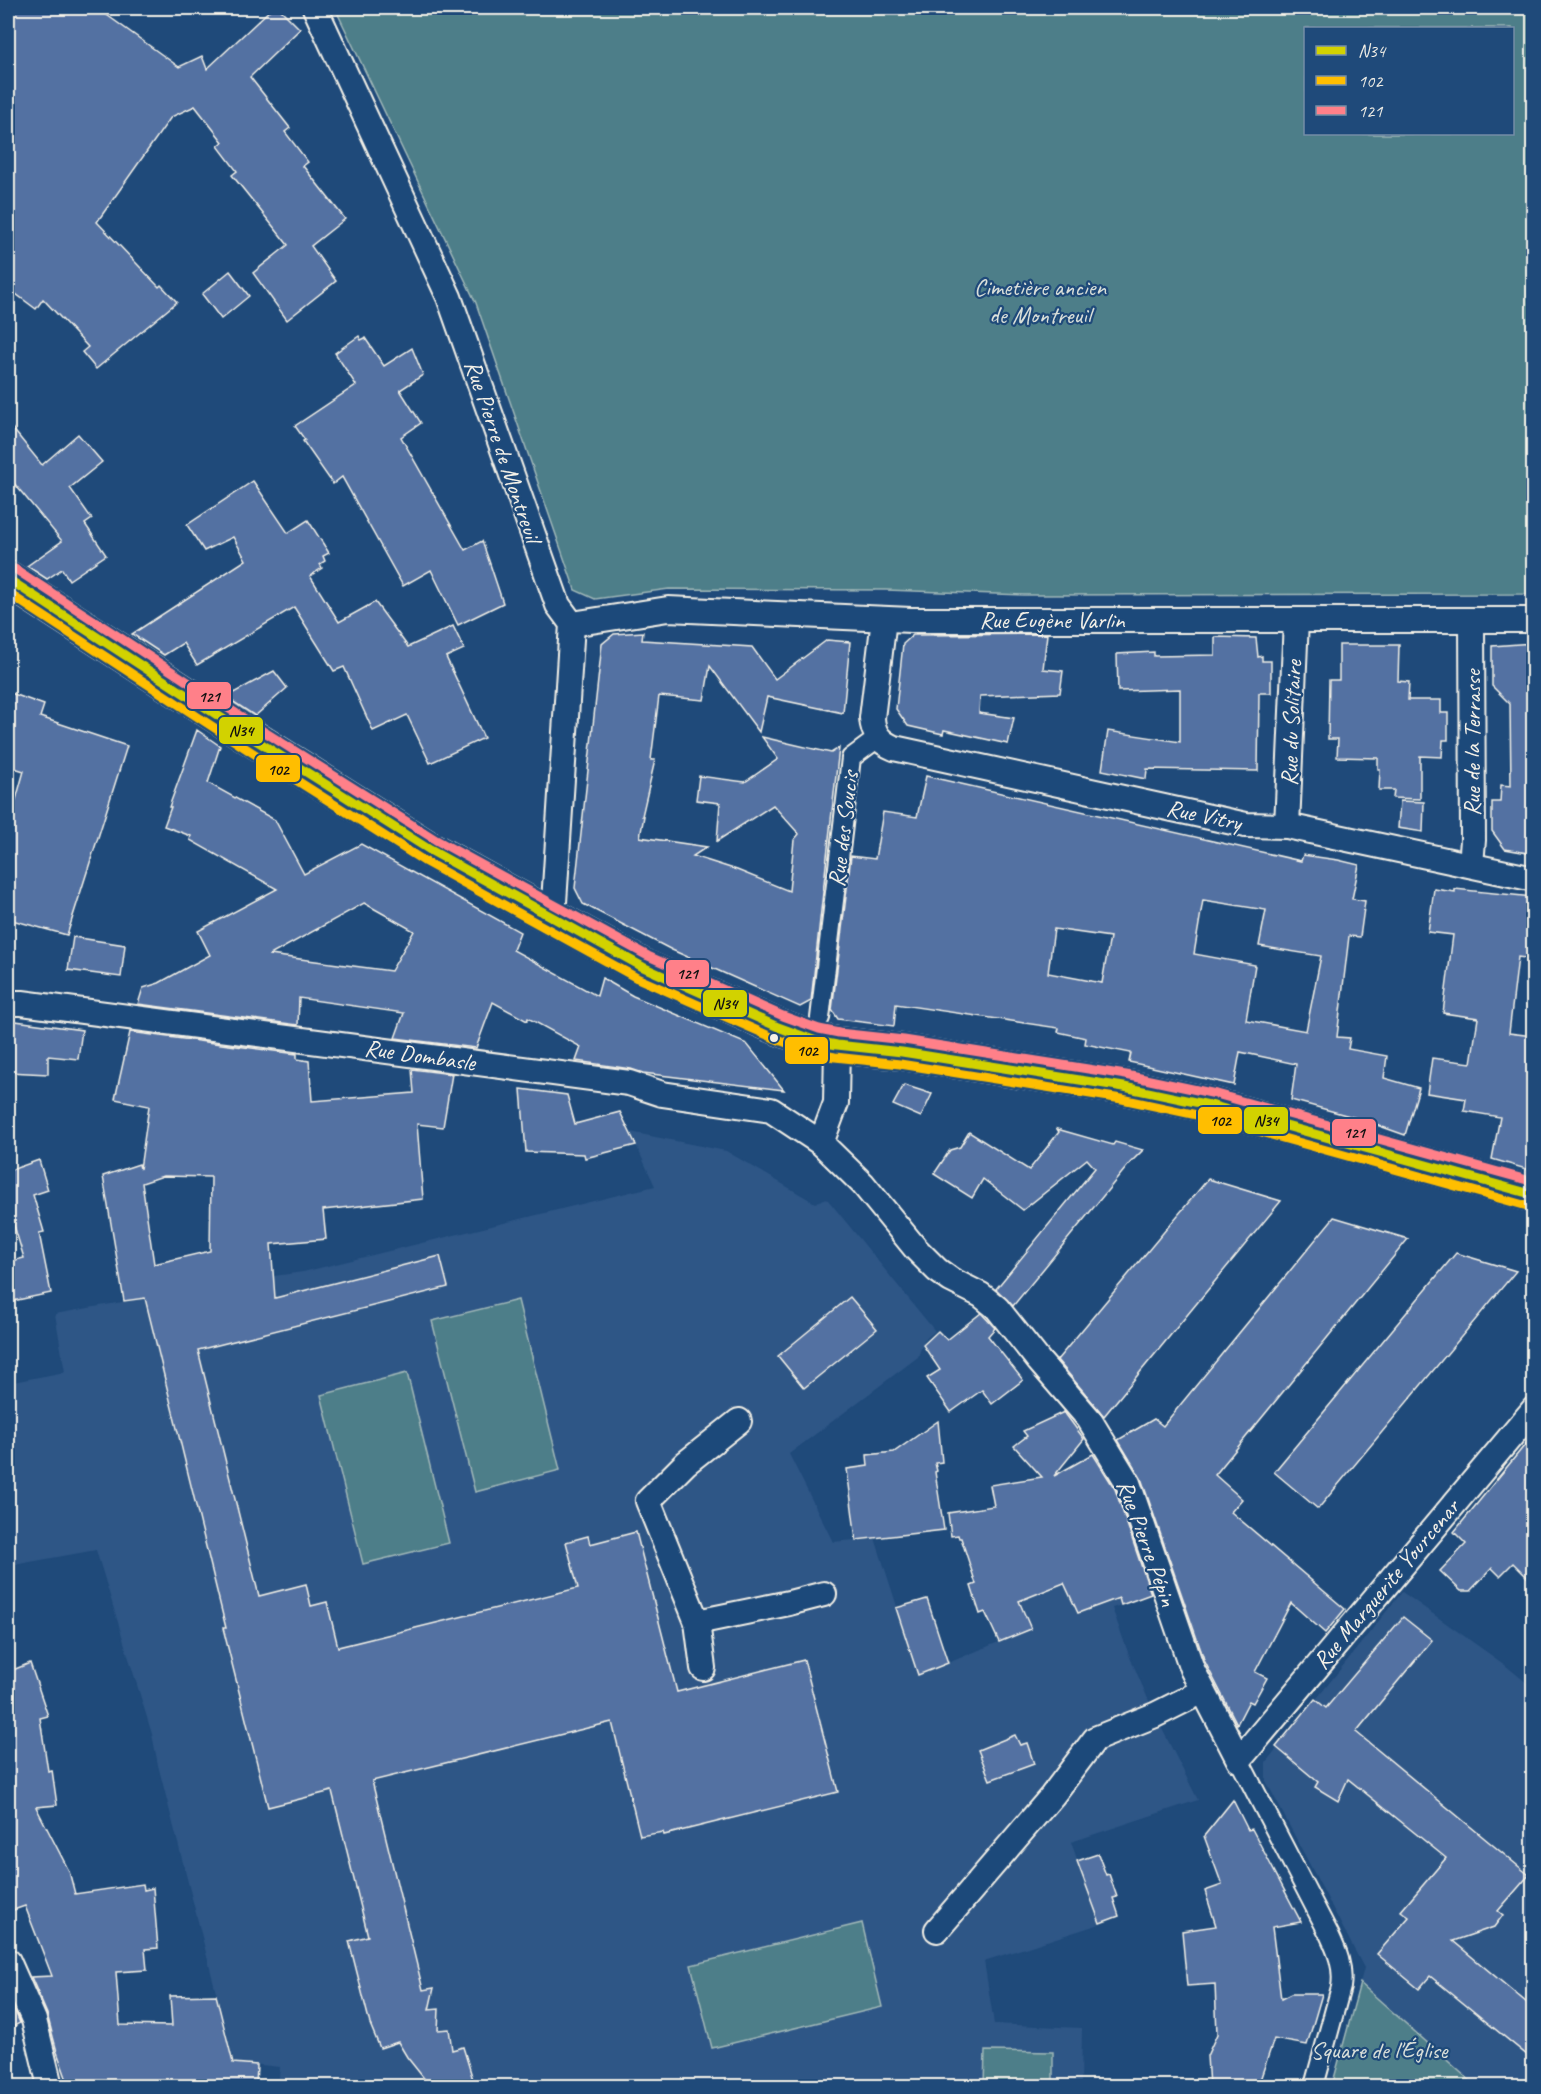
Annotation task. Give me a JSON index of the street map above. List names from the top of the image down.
{
  "streets": {
    "street": [
      "Rue Pierre de Montreuil",
      "Rue Eugène Varlin",
      "Rue du Solitaire",
      "Rue de la Terrasse",
      "Rue Vitry",
      "Rue des Soucis",
      "Rue Dombasle",
      "Rue Pierre Pépin",
      "Rue Marguerite Yourcenar"
    ]
  },
  "crossings": [
    ["Rue Pierre de Montreuil", "Rue Eugène Varlin"],
    ["Rue Eugène Varlin", "Rue du Solitaire"],
    ["Rue Eugène Varlin", "Rue de la Terrasse"],
    ["Rue du Solitaire", "Rue Vitry"],
    ["Rue de la Terrasse", "Rue Vitry"],
    ["Rue Vitry", "Rue des Soucis"],
    ["Rue Dombasle", "Rue Pierre Pépin"],
    ["Rue Pierre Pépin", "Rue Marguerite Yourcenar"]
  ],
  "parks": ["Cimetière ancien de Montreuil", "Square de l'Église"],
  "lines": ["transit line 121", "transit line N34", "transit line 102"],
  "legend": ["N34", "102", "121"]
}
